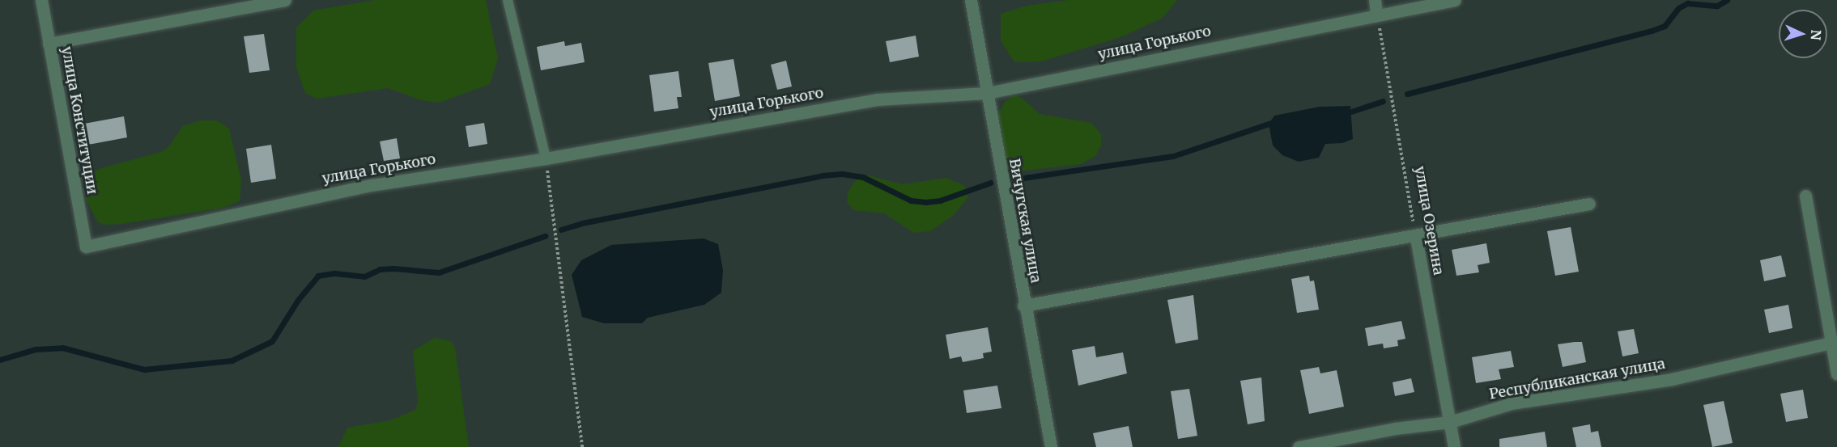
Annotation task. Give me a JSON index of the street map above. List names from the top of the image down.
{
  "streets": {
    "street": [
      "улица Горького",
      "улица Конституции",
      "Вичугская улица",
      "улица Озерина",
      "Республиканская улица"
    ]
  },
  "crossings": [
    ["улица Горького", "улица Конституции"],
    ["улица Горького", "Вичугская улица"],
    ["улица Горького", "улица Озерина"],
    ["улица Озерина", "Республиканская улица"]
  ],
  "north": "right"
}
